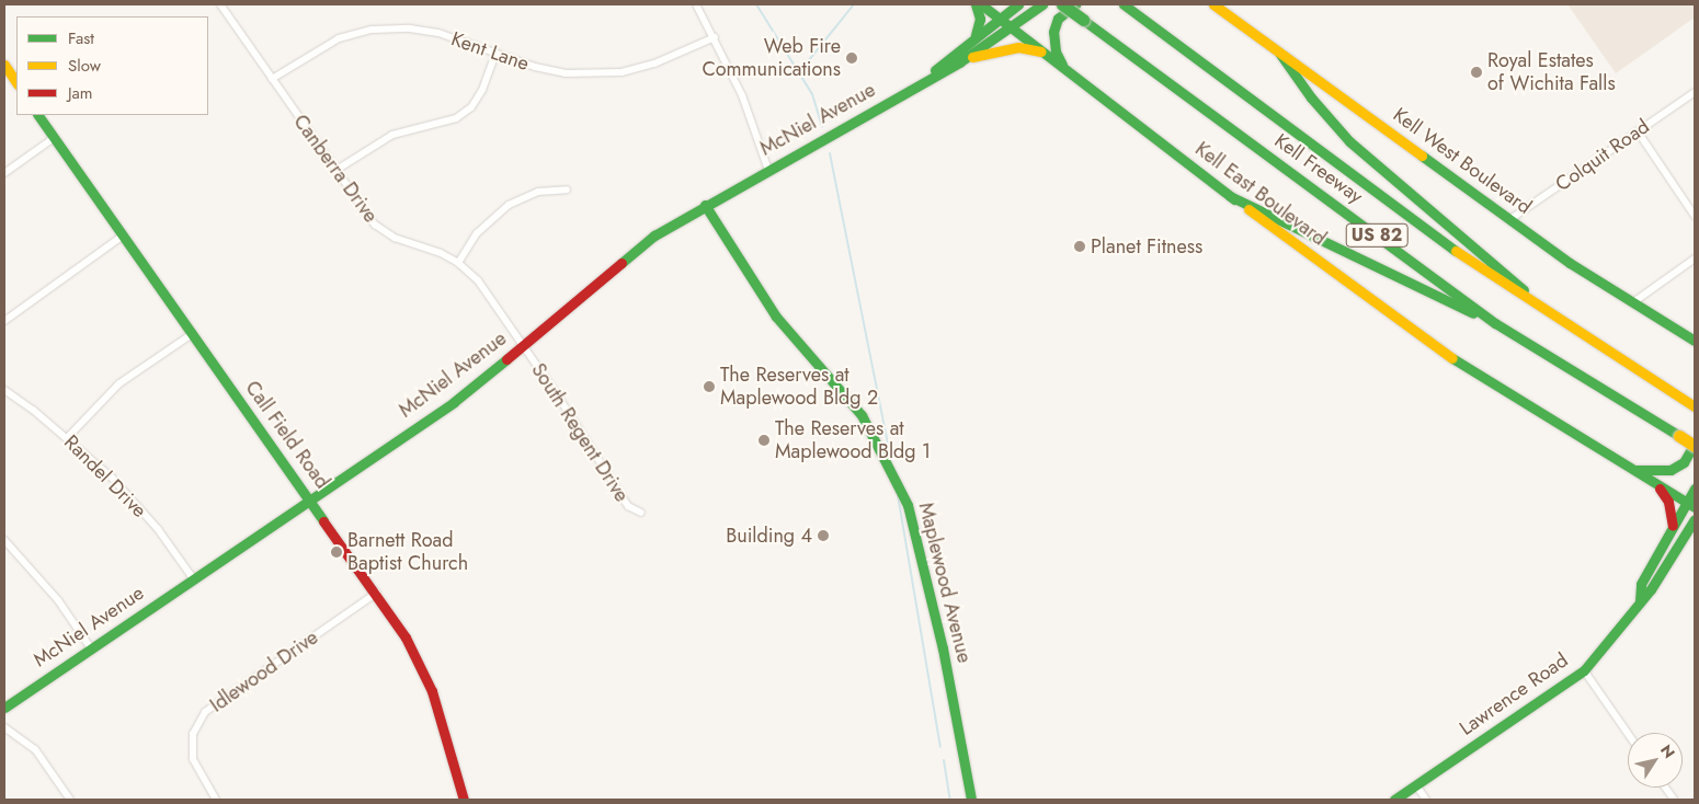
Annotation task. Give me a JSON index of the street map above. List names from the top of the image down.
{
  "streets": {
    "main road": [
      "McNiel Avenue",
      "Kell West Boulevard",
      "Kell Freeway",
      "Kell East Boulevard",
      "US 82",
      "Call Field Road",
      "Maplewood Avenue",
      "Lawrence Road"
    ],
    "street": [
      "Kent Lane",
      "Colquit Road",
      "Canberra Drive",
      "South Regent Drive",
      "Randel Drive",
      "Idlewood Drive"
    ]
  },
  "crossings": [
    ["Kent Lane", "Canberra Drive"],
    ["McNiel Avenue", "Canberra Drive"],
    ["McNiel Avenue", "Kell East Boulevard"],
    ["McNiel Avenue", "South Regent Drive"],
    ["McNiel Avenue", "Call Field Road"],
    ["McNiel Avenue", "Randel Drive"],
    ["McNiel Avenue", "Maplewood Avenue"],
    ["Colquit Road", "Kell West Boulevard"],
    ["Canberra Drive", "South Regent Drive"],
    ["Kell East Boulevard", "Lawrence Road"],
    ["Call Field Road", "Idlewood Drive"]
  ],
  "places": [
    "Web Fire Communications",
    "Royal Estates of Wichita Falls",
    "Planet Fitness",
    "The Reserves at Maplewood Bldg 2",
    "The Reserves at Maplewood Bldg 1",
    "Building 4",
    "Barnett Road Baptist Church"
  ],
  "legend": ["Fast", "Slow", "Jam"],
  "north": "top right"
}
